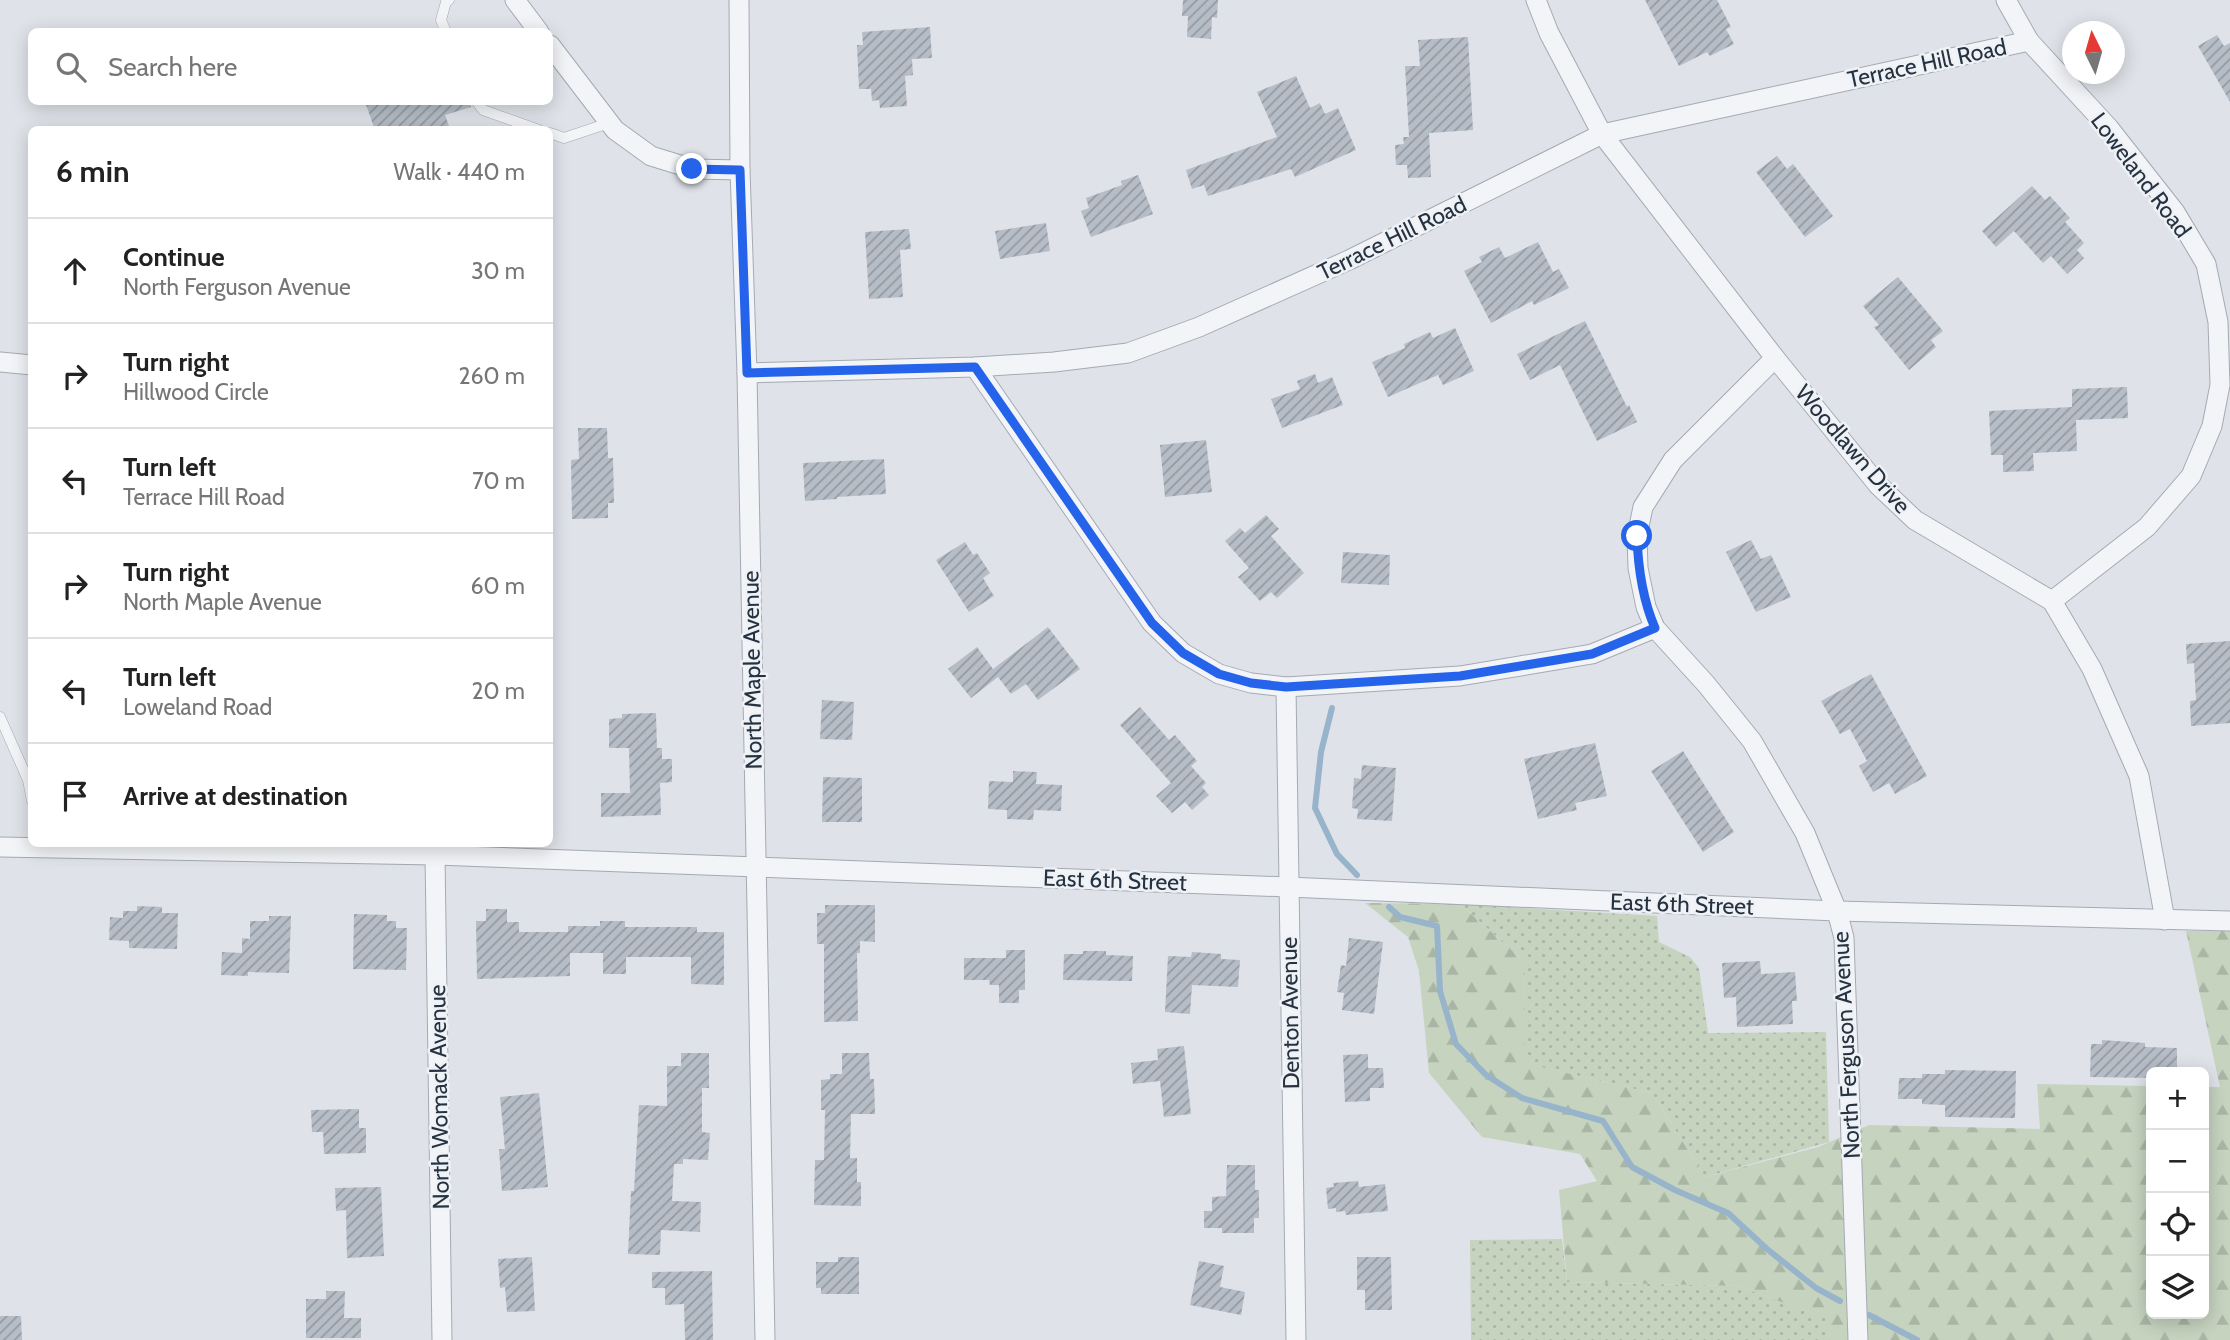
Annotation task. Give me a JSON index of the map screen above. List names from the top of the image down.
{
  "streets": {
    "street": [
      "Terrace Hill Road",
      "Loweland Road",
      "Woodlawn Drive",
      "North Maple Avenue",
      "East 6th Street",
      "Denton Avenue",
      "North Ferguson Avenue",
      "North Womack Avenue"
    ]
  },
  "crossings": [
    ["Terrace Hill Road", "Loweland Road"],
    ["Terrace Hill Road", "Woodlawn Drive"],
    ["Terrace Hill Road", "North Maple Avenue"],
    ["Loweland Road", "Woodlawn Drive"],
    ["Woodlawn Drive", "East 6th Street"],
    ["Woodlawn Drive", "North Ferguson Avenue"],
    ["North Maple Avenue", "East 6th Street"],
    ["East 6th Street", "Denton Avenue"],
    ["East 6th Street", "North Ferguson Avenue"],
    ["East 6th Street", "North Womack Avenue"]
  ],
  "north": "top",
  "page": {
    "search": "Search here",
    "heading": ["6 min", "Walk · 440 m"],
    "list": [
      ["Continue", "North Ferguson Avenue", "30 m"],
      ["Turn right", "Hillwood Circle", "260 m"],
      ["Turn left", "Terrace Hill Road", "70 m"],
      ["Turn right", "North Maple Avenue", "60 m"],
      ["Turn left", "Loweland Road", "20 m"],
      "Arrive at destination"
    ],
    "map_buttons": ["+", "−"]
  }
}
